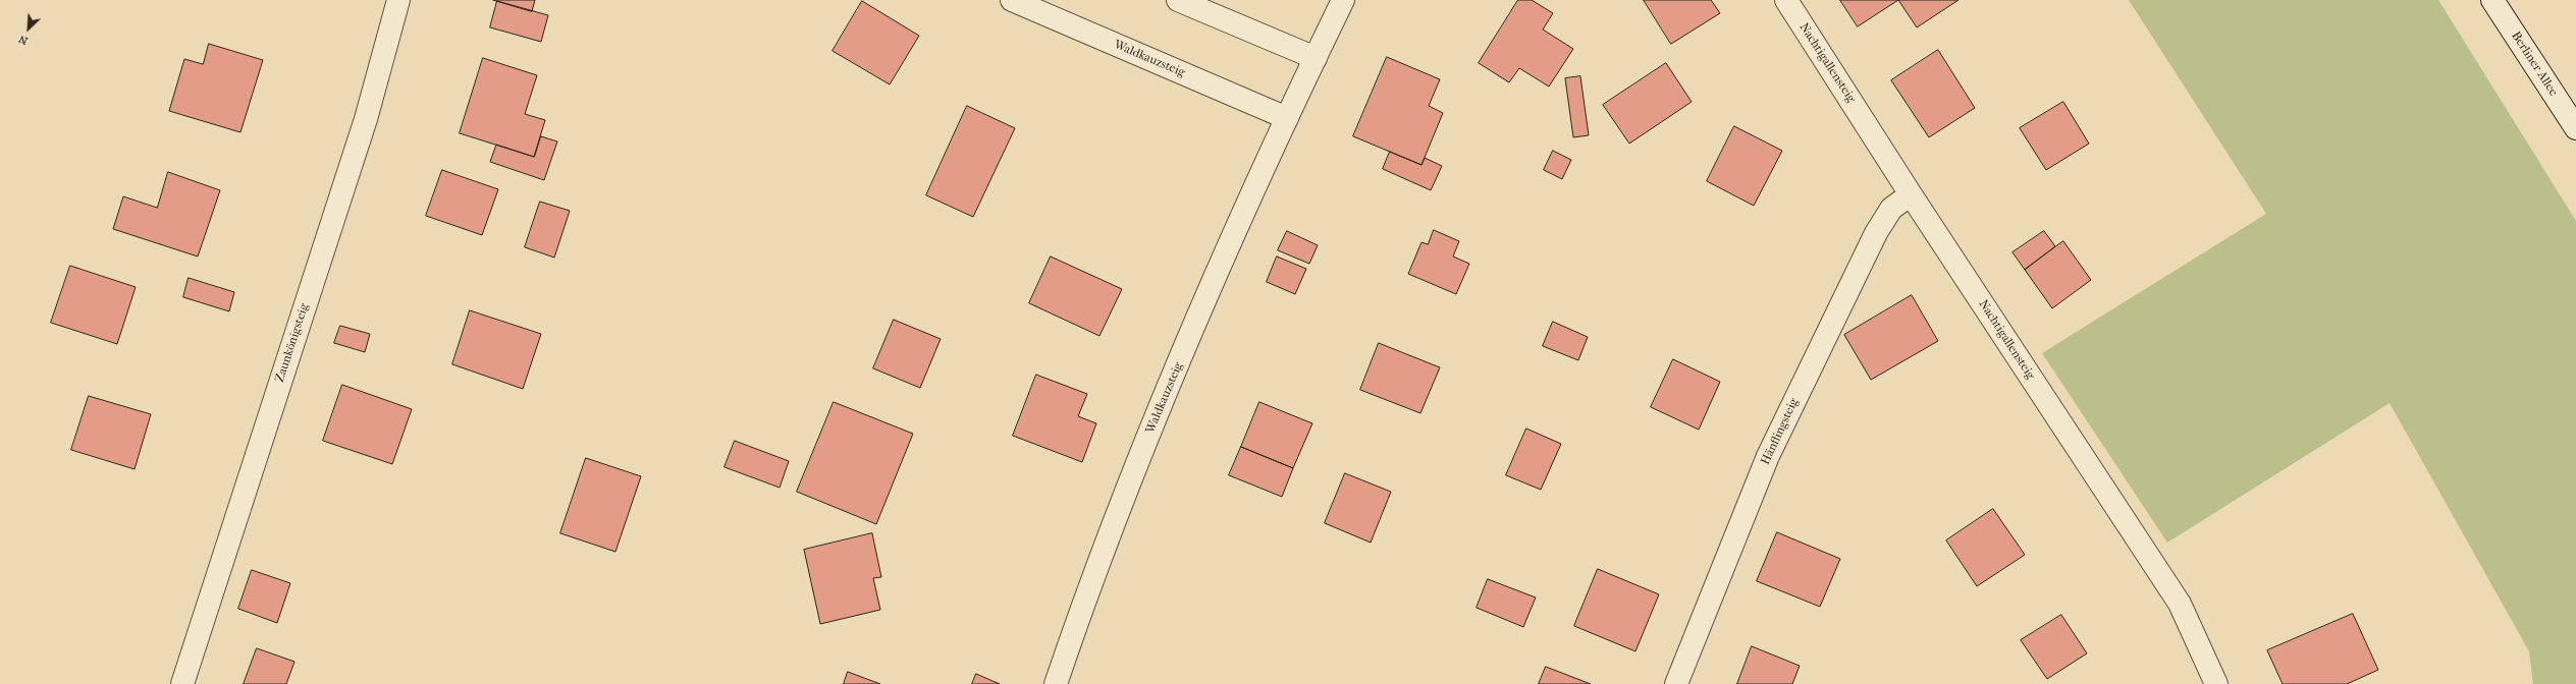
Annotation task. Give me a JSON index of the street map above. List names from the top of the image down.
{
  "streets": {
    "street": [
      "Waldkauzsteig",
      "Nachtigallensteig",
      "Berliner Allee",
      "Zaunkönigsteig",
      "Hänflingsteig"
    ]
  },
  "crossings": [
    ["Nachtigallensteig", "Hänflingsteig"]
  ],
  "north": "bottom left"
}
